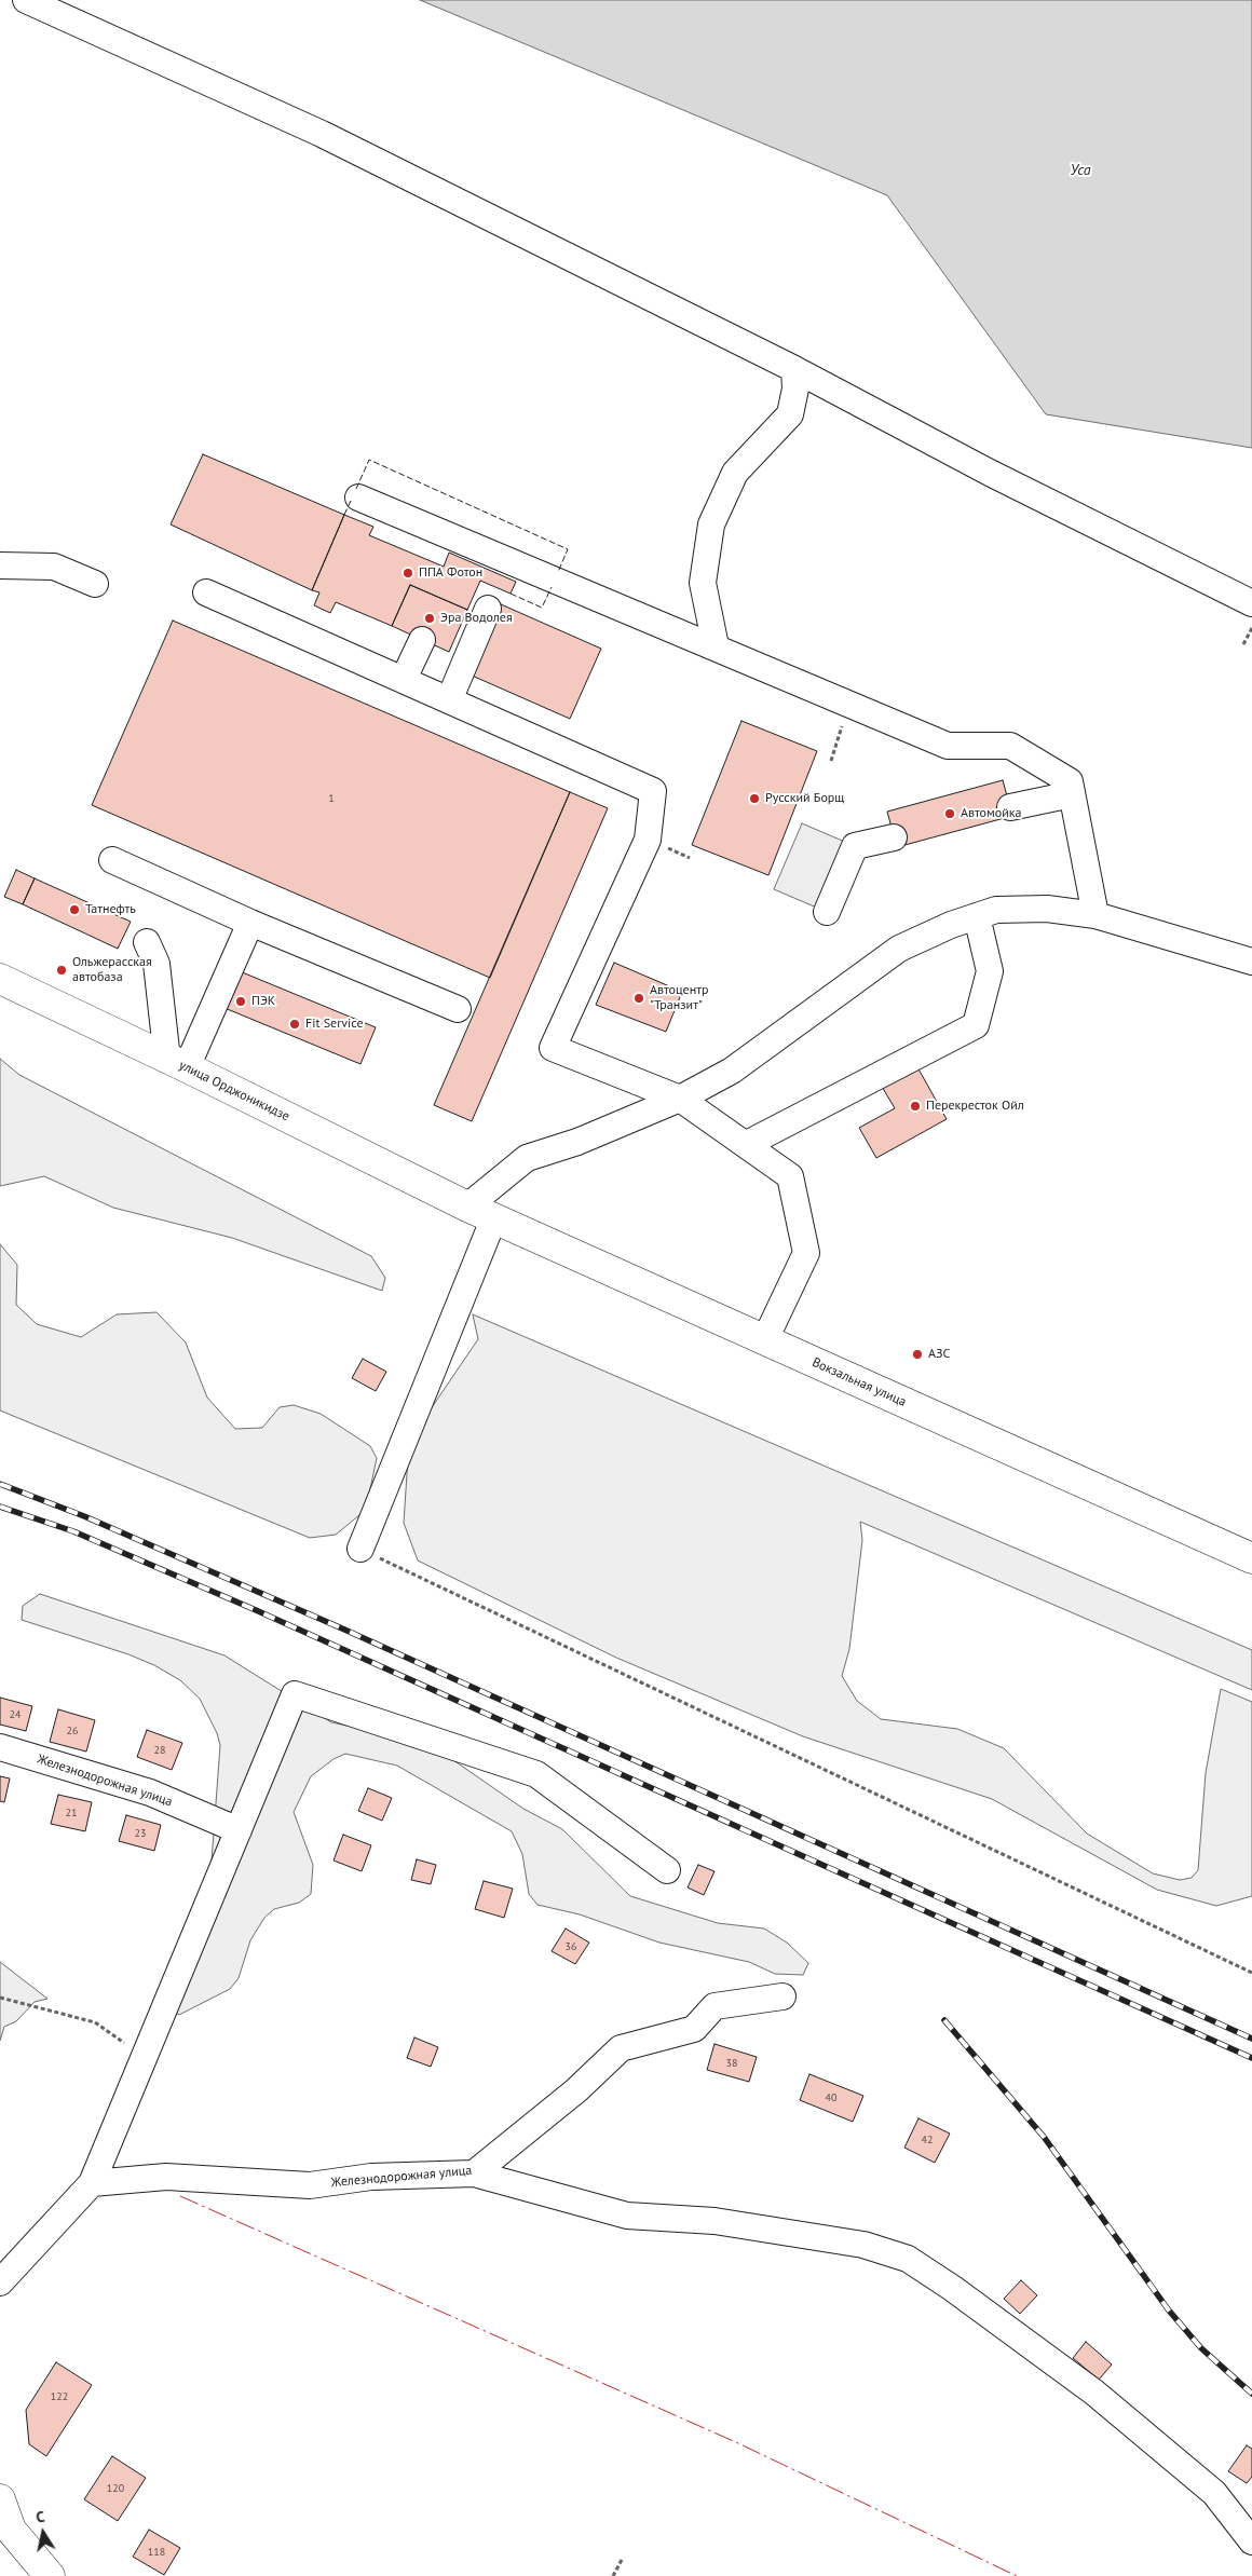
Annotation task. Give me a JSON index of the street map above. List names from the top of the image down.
{
  "streets": {
    "main road": ["улица Орджоникидзе", "Вокзальная улица"],
    "street": ["Железнодорожная улица"]
  },
  "crossings": [
    ["улица Орджоникидзе", "Вокзальная улица"]
  ],
  "water": ["Уса"],
  "places": [
    "ППА Фотон",
    "Эра Водолея",
    "Русский Борщ",
    "Автомойка",
    "Татнефть",
    "Ольжерасская автобаза",
    "Автоцентр \"Транзит\"",
    "ПЭК",
    "Fit Service",
    "Перекресток Ойл",
    "АЗС"
  ],
  "house_numbers": [
    "1",
    "24",
    "26",
    "28",
    "21",
    "23",
    "36",
    "38",
    "40",
    "42",
    "122",
    "120",
    "118"
  ],
  "north": "top"
}
